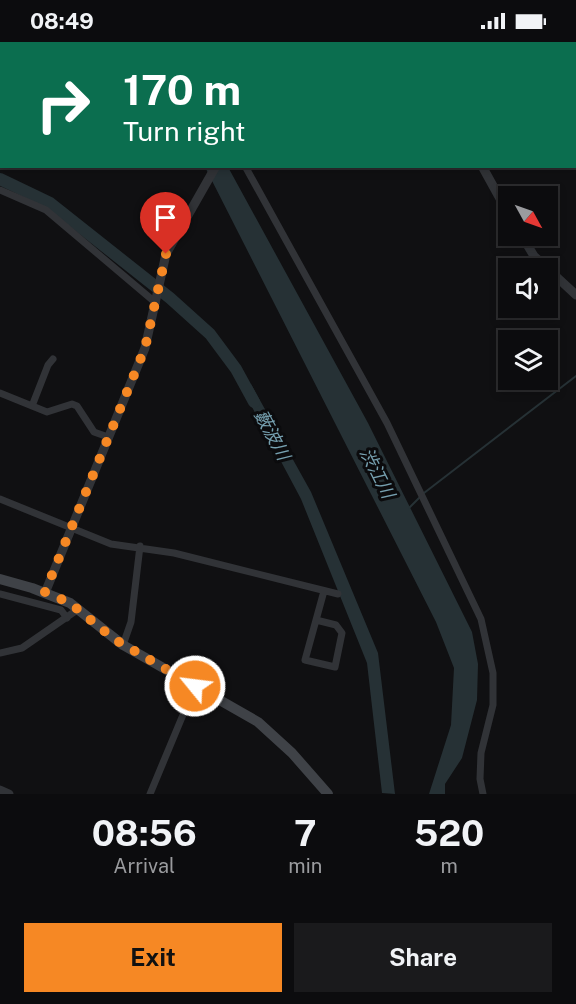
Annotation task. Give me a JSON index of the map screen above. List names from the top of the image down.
{
  "water": ["藪波川", "渋江川"],
  "north": "bottom right",
  "page": {
    "status": "08:49",
    "turn": ["170 m", "Turn right"],
    "eta": [
      "08:56",
      "Arrival",
      "7",
      "min",
      "520",
      "m"
    ],
    "buttons": ["Exit", "Share"]
  }
}
